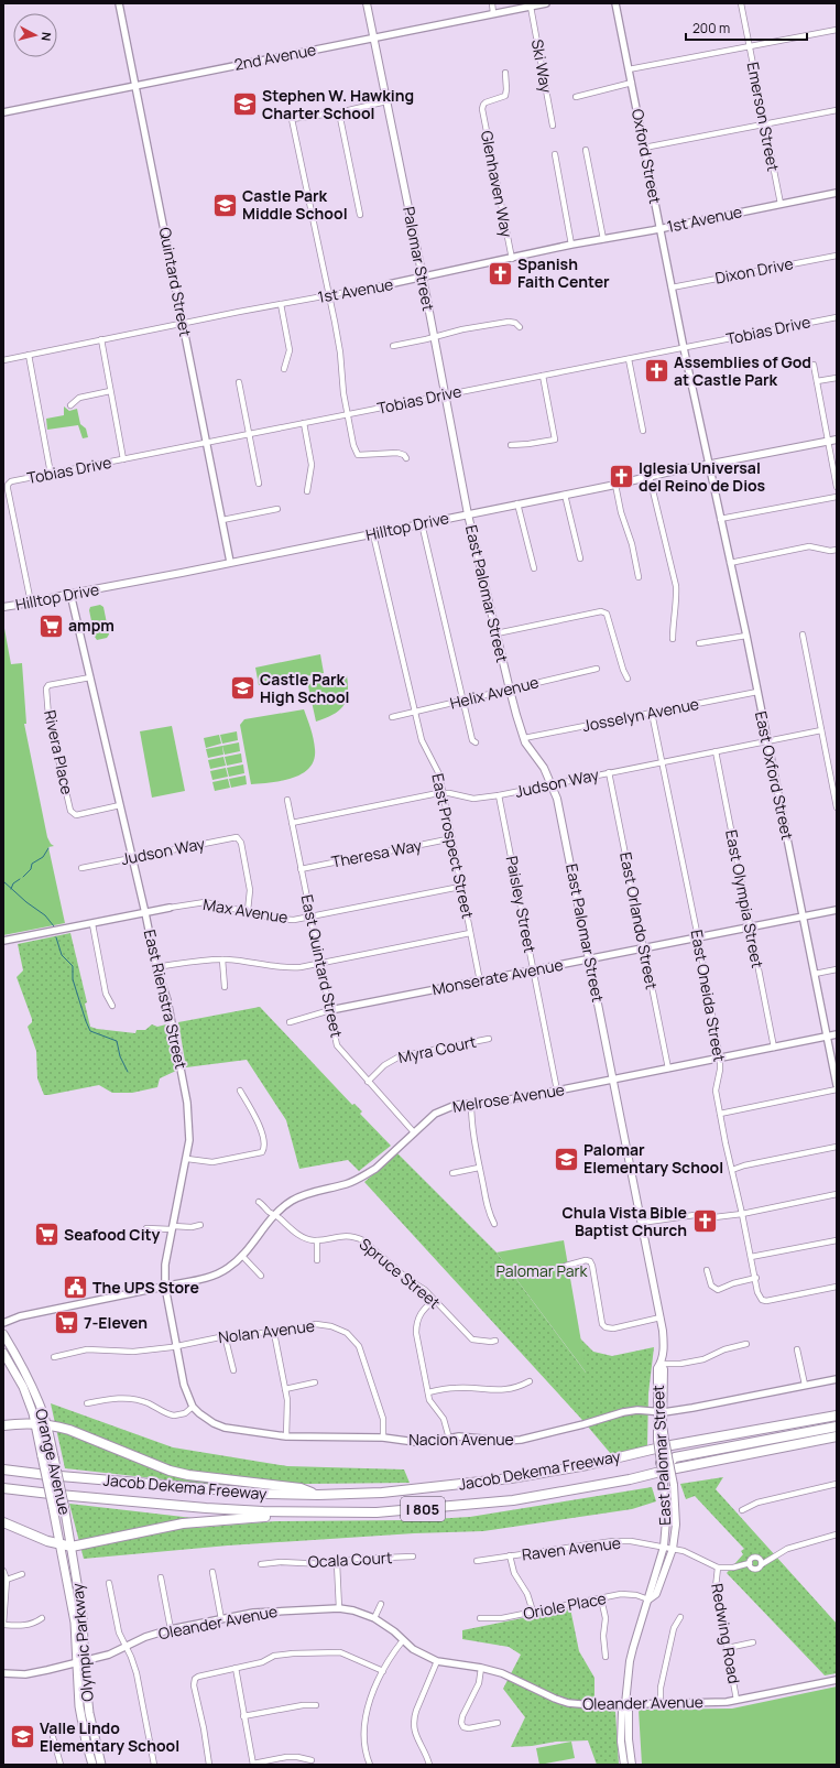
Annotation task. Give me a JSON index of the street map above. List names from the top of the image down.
{
  "streets": {
    "highway": ["Jacob Dekema Freeway", "I 805"],
    "main road": [
      "Palomar Street",
      "Hilltop Drive",
      "East Palomar Street",
      "Orange Avenue",
      "Olympic Parkway"
    ],
    "street": [
      "2nd Avenue",
      "Ski Way",
      "Emerson Street",
      "Oxford Street",
      "Glenhaven Way",
      "1st Avenue",
      "Dixon Drive",
      "Quintard Street",
      "Tobias Drive",
      "Helix Avenue",
      "Josselyn Avenue",
      "Rivera Place",
      "East Oxford Street",
      "Judson Way",
      "East Prospect Street",
      "Theresa Way",
      "East Olympia Street",
      "Paisley Street",
      "Max Avenue",
      "East Orlando Street",
      "East Quintard Street",
      "Monserate Avenue",
      "East Oneida Street",
      "East Rienstra Street",
      "Myra Court",
      "Melrose Avenue",
      "Spruce Street",
      "Nolan Avenue",
      "Nacion Avenue",
      "Raven Avenue",
      "Ocala Court",
      "Oriole Place",
      "Oleander Avenue",
      "Redwing Road"
    ]
  },
  "crossings": [
    ["2nd Avenue", "Ski Way"],
    ["2nd Avenue", "Palomar Street"],
    ["2nd Avenue", "Quintard Street"],
    ["Emerson Street", "1st Avenue"],
    ["Oxford Street", "1st Avenue"],
    ["Oxford Street", "Dixon Drive"],
    ["Oxford Street", "Tobias Drive"],
    ["Oxford Street", "Hilltop Drive"],
    ["Oxford Street", "East Oxford Street"],
    ["Glenhaven Way", "1st Avenue"],
    ["1st Avenue", "Palomar Street"],
    ["1st Avenue", "Quintard Street"],
    ["Palomar Street", "Tobias Drive"],
    ["Palomar Street", "Hilltop Drive"],
    ["Palomar Street", "East Palomar Street"],
    ["Quintard Street", "Tobias Drive"],
    ["Quintard Street", "Hilltop Drive"],
    ["Tobias Drive", "Hilltop Drive"],
    ["Hilltop Drive", "East Palomar Street"],
    ["Hilltop Drive", "East Oxford Street"],
    ["Hilltop Drive", "East Prospect Street"],
    ["Hilltop Drive", "East Rienstra Street"],
    ["East Palomar Street", "Helix Avenue"],
    ["East Palomar Street", "Josselyn Avenue"],
    ["East Palomar Street", "Judson Way"],
    ["East Palomar Street", "Monserate Avenue"],
    ["East Palomar Street", "Melrose Avenue"],
    ["East Palomar Street", "Nacion Avenue"],
    ["East Palomar Street", "Raven Avenue"],
    ["East Palomar Street", "Oriole Place"],
    ["East Palomar Street", "Oleander Avenue"],
    ["Helix Avenue", "East Prospect Street"],
    ["Josselyn Avenue", "East Oxford Street"],
    ["Josselyn Avenue", "East Oneida Street"],
    ["Rivera Place", "East Rienstra Street"],
    ["East Oxford Street", "Judson Way"],
    ["East Oxford Street", "Monserate Avenue"],
    ["East Oxford Street", "Melrose Avenue"],
    ["Judson Way", "East Prospect Street"],
    ["Judson Way", "East Olympia Street"],
    ["Judson Way", "Paisley Street"],
    ["Judson Way", "Max Avenue"],
    ["Judson Way", "East Orlando Street"],
    ["Judson Way", "East Quintard Street"],
    ["Judson Way", "East Oneida Street"],
    ["Judson Way", "East Rienstra Street"],
    ["East Prospect Street", "Theresa Way"],
    ["East Prospect Street", "Max Avenue"],
    ["East Prospect Street", "Monserate Avenue"],
    ["Theresa Way", "East Quintard Street"],
    ["East Olympia Street", "Monserate Avenue"],
    ["East Olympia Street", "Melrose Avenue"],
    ["Paisley Street", "Monserate Avenue"],
    ["Paisley Street", "Melrose Avenue"],
    ["Max Avenue", "East Quintard Street"],
    ["Max Avenue", "East Rienstra Street"],
    ["East Orlando Street", "Monserate Avenue"],
    ["East Orlando Street", "Melrose Avenue"],
    ["East Quintard Street", "Monserate Avenue"],
    ["East Quintard Street", "Myra Court"],
    ["East Quintard Street", "Melrose Avenue"],
    ["Monserate Avenue", "East Oneida Street"],
    ["East Oneida Street", "Melrose Avenue"],
    ["East Rienstra Street", "Melrose Avenue"],
    ["East Rienstra Street", "Nolan Avenue"],
    ["East Rienstra Street", "Nacion Avenue"],
    ["Nolan Avenue", "Nacion Avenue"],
    ["Orange Avenue", "Olympic Parkway"],
    ["Raven Avenue", "Redwing Road"],
    ["Oleander Avenue", "Redwing Road"],
    ["Oleander Avenue", "Olympic Parkway"]
  ],
  "parks": ["Palomar Park"],
  "places": {
    "school or university": [
      "Stephen W. Hawking Charter School",
      "Castle Park Middle School",
      "Castle Park High School",
      "Palomar Elementary School",
      "Valle Lindo Elementary School"
    ],
    "church": [
      "Spanish Faith Center",
      "Assemblies of God at Castle Park",
      "Iglesia Universal del Reino de Dios",
      "Chula Vista Bible Baptist Church"
    ],
    "supermarket": ["ampm", "Seafood City", "7-Eleven"],
    "public building": ["The UPS Store"]
  },
  "scale_bar": "200 m",
  "north": "right"
}
